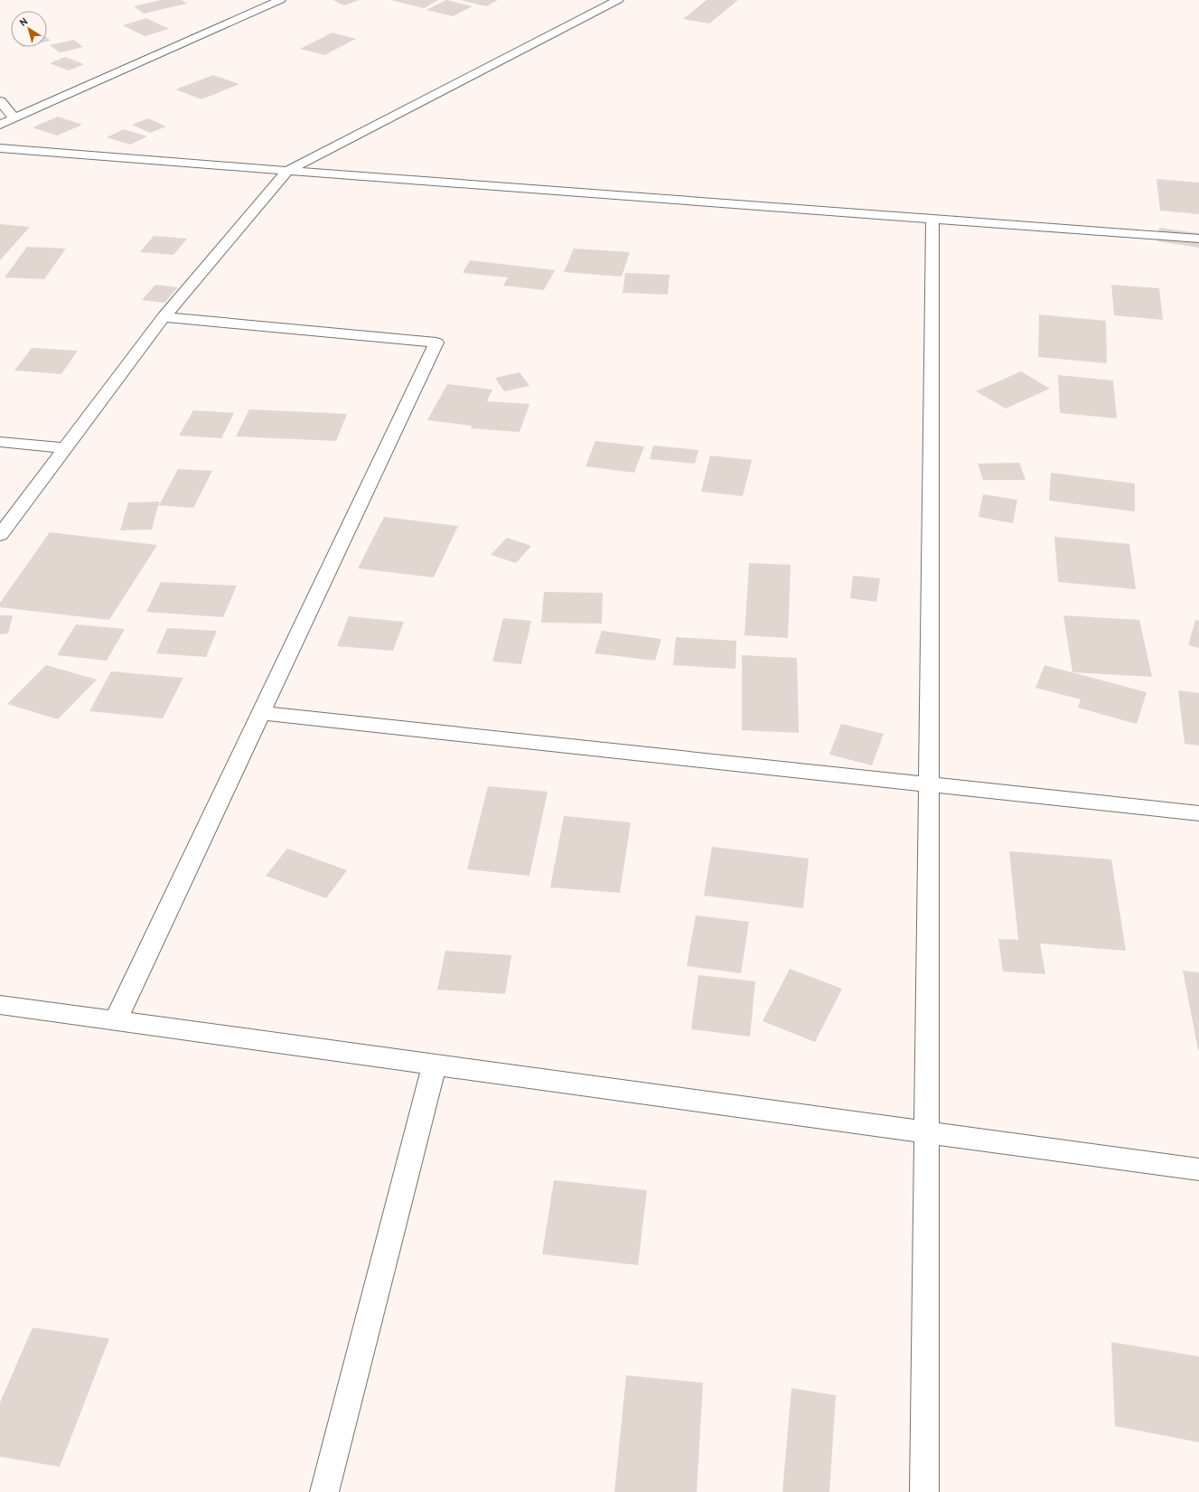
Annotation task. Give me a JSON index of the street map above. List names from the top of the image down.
{
  "north": "top left"
}
